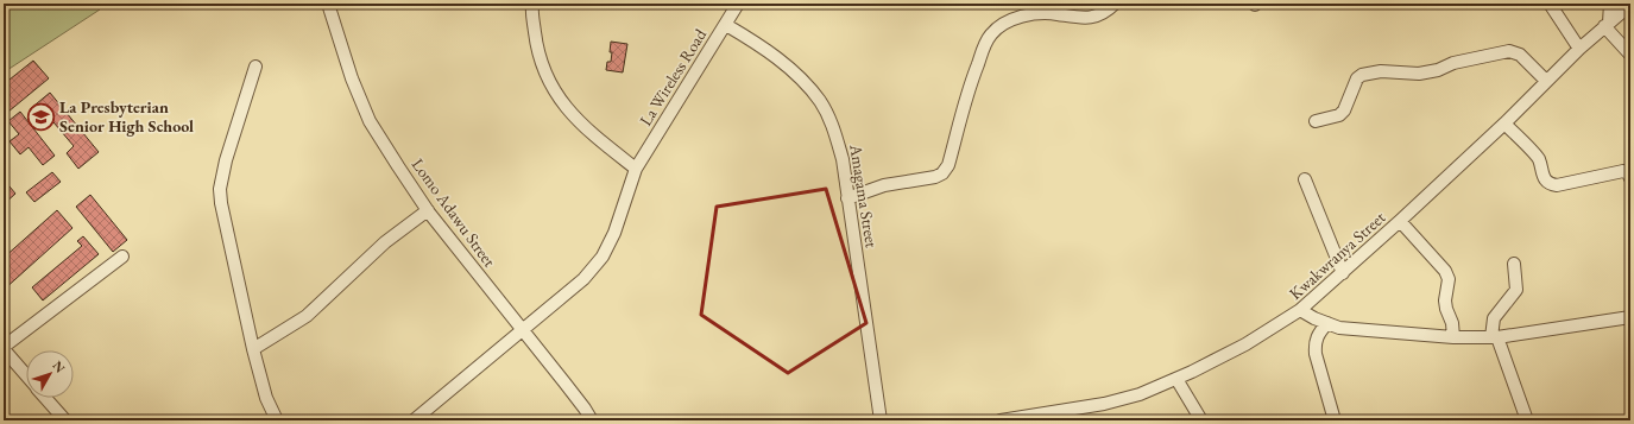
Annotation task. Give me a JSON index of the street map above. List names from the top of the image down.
{
  "streets": {
    "street": [
      "La Wireless Road",
      "Amagama Street",
      "Lomo Adawu Street",
      "Kwakwranya Street"
    ]
  },
  "crossings": [
    ["La Wireless Road", "Amagama Street"],
    ["La Wireless Road", "Lomo Adawu Street"]
  ],
  "places": {
    "school or university": ["La Presbyterian Senior High School"]
  },
  "north": "top right"
}
